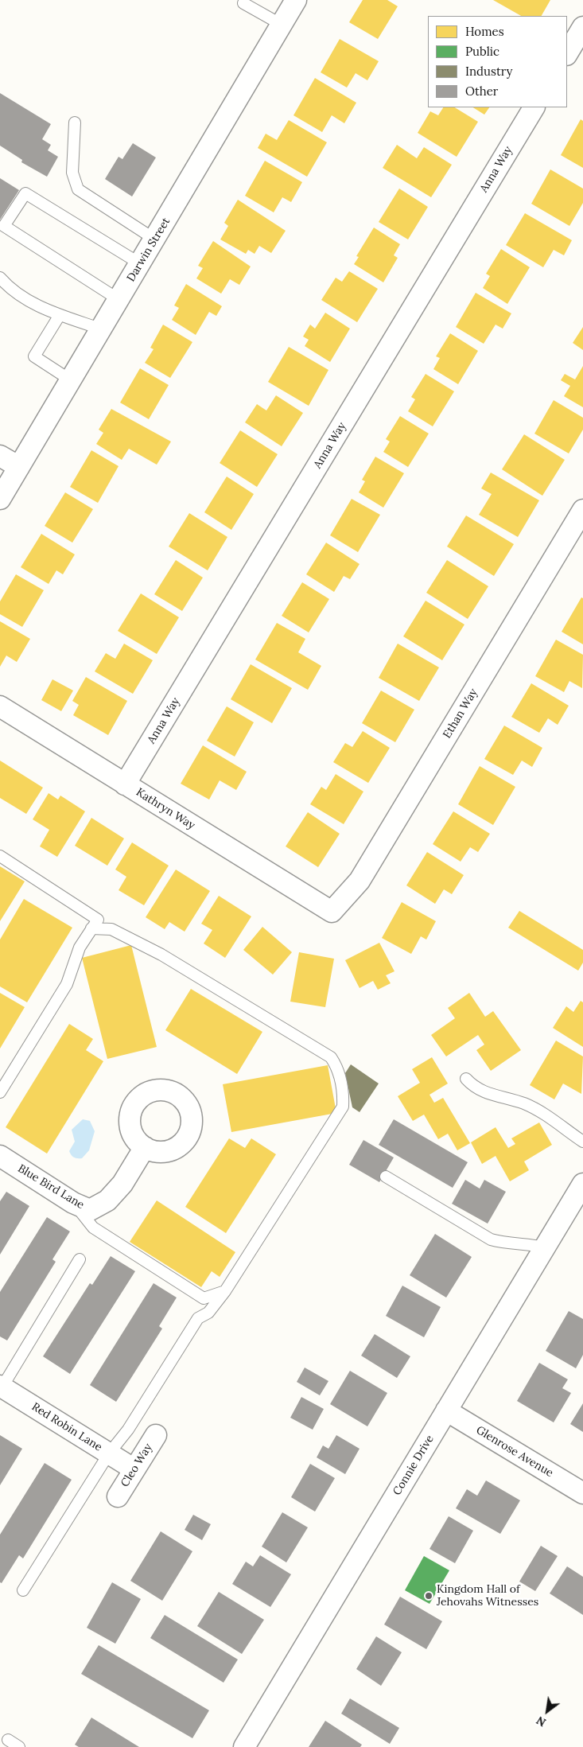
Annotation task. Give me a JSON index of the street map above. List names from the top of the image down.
{
  "streets": {
    "street": [
      "Anna Way",
      "Darwin Street",
      "Ethan Way",
      "Kathryn Way",
      "Blue Bird Lane",
      "Red Robin Lane",
      "Glenrose Avenue",
      "Cleo Way",
      "Connie Drive"
    ]
  },
  "crossings": [
    ["Anna Way", "Kathryn Way"],
    ["Ethan Way", "Kathryn Way"],
    ["Red Robin Lane", "Cleo Way"],
    ["Glenrose Avenue", "Connie Drive"]
  ],
  "places": ["Kingdom Hall of Jehovahs Witnesses"],
  "legend": [
    "Homes",
    "Public",
    "Industry",
    "Other"
  ],
  "north": "bottom left"
}
